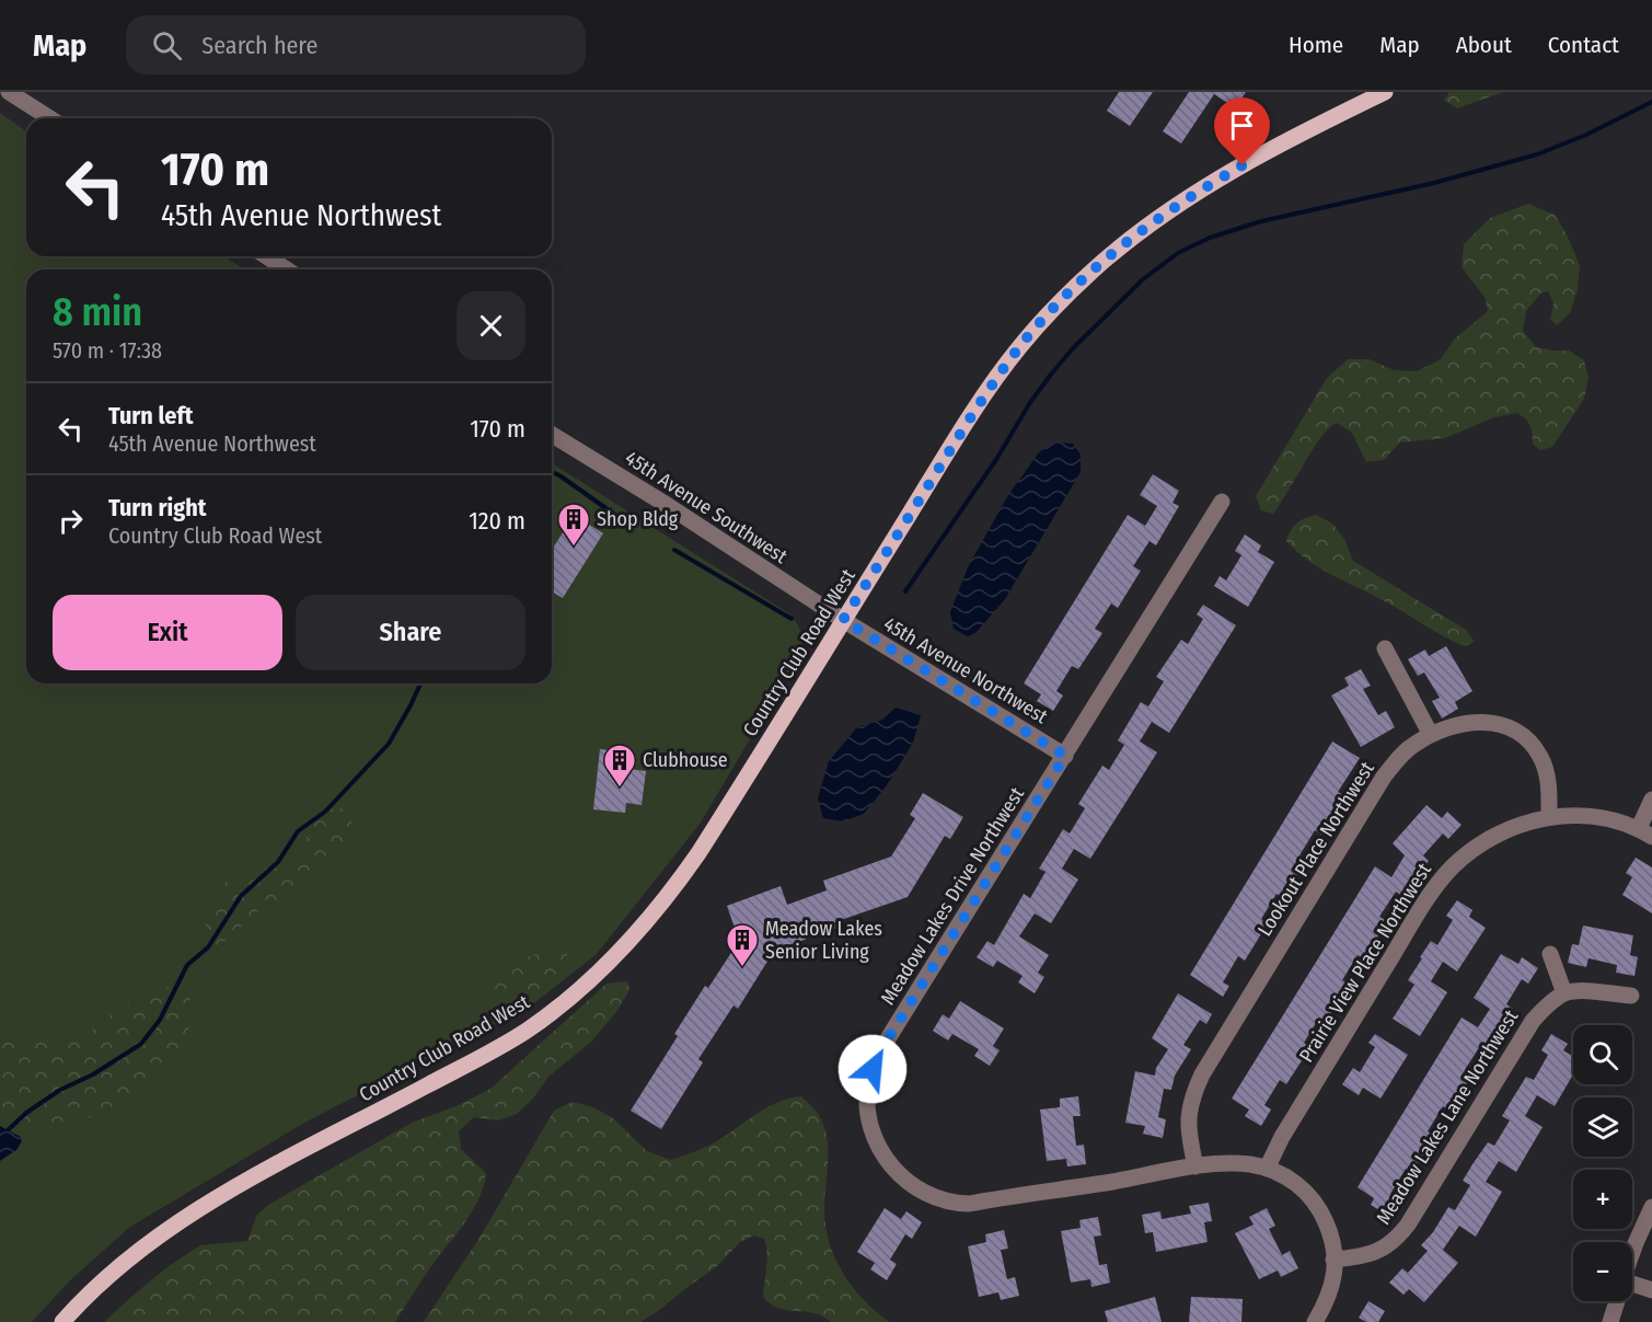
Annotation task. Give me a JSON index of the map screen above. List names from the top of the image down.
{
  "streets": {
    "main road": ["Country Club Road West"],
    "street": [
      "45th Avenue Southwest",
      "45th Avenue Northwest",
      "Lookout Place Northwest",
      "Meadow Lakes Drive Northwest",
      "Prairie View Place Northwest",
      "Meadow Lakes Lane Northwest"
    ]
  },
  "crossings": [
    ["45th Avenue Southwest", "Country Club Road West"],
    ["45th Avenue Southwest", "45th Avenue Northwest"],
    ["Country Club Road West", "45th Avenue Northwest"],
    ["45th Avenue Northwest", "Meadow Lakes Drive Northwest"],
    ["Lookout Place Northwest", "Meadow Lakes Drive Northwest"],
    ["Lookout Place Northwest", "Prairie View Place Northwest"],
    ["Meadow Lakes Drive Northwest", "Prairie View Place Northwest"],
    ["Meadow Lakes Drive Northwest", "Meadow Lakes Lane Northwest"]
  ],
  "places": {
    "building": ["Shop Bldg", "Clubhouse", "Meadow Lakes Senior Living"]
  },
  "page": {
    "header": "Map",
    "search": "Search here",
    "nav": [
      "Home",
      "Map",
      "About",
      "Contact"
    ],
    "turn": ["170 m", "45th Avenue Northwest"],
    "heading": ["8 min", "570 m · 17:38"],
    "list": [
      {
        "name": "Turn left",
        "note": "45th Avenue Northwest",
        "value": "170 m"
      },
      {
        "name": "Turn right",
        "note": "Country Club Road West",
        "value": "120 m"
      }
    ],
    "buttons": ["Exit", "Share"],
    "map_buttons": ["+", "−"]
  }
}
